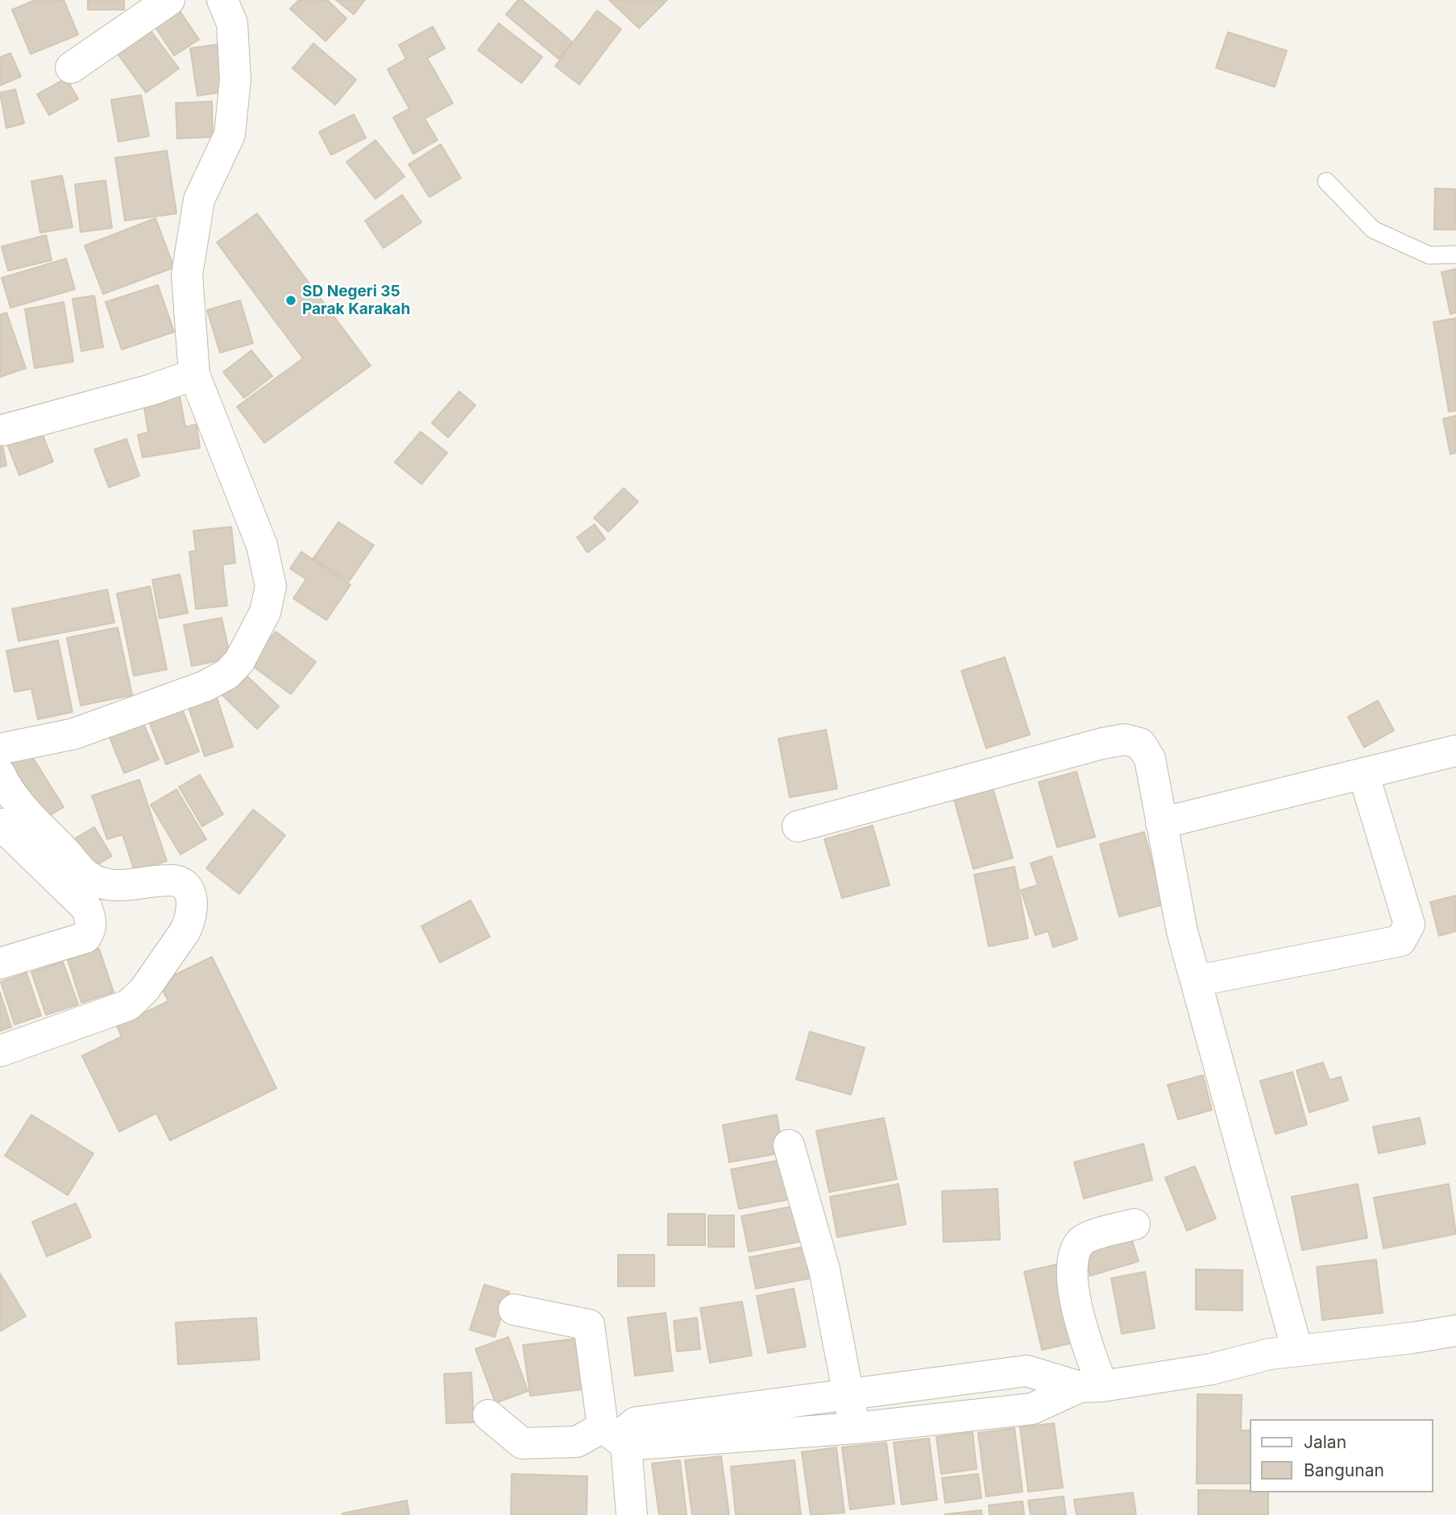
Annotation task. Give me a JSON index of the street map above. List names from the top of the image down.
{
  "places": ["SD Negeri 35 Parak Karakah"],
  "legend": ["Jalan", "Bangunan"]
}
